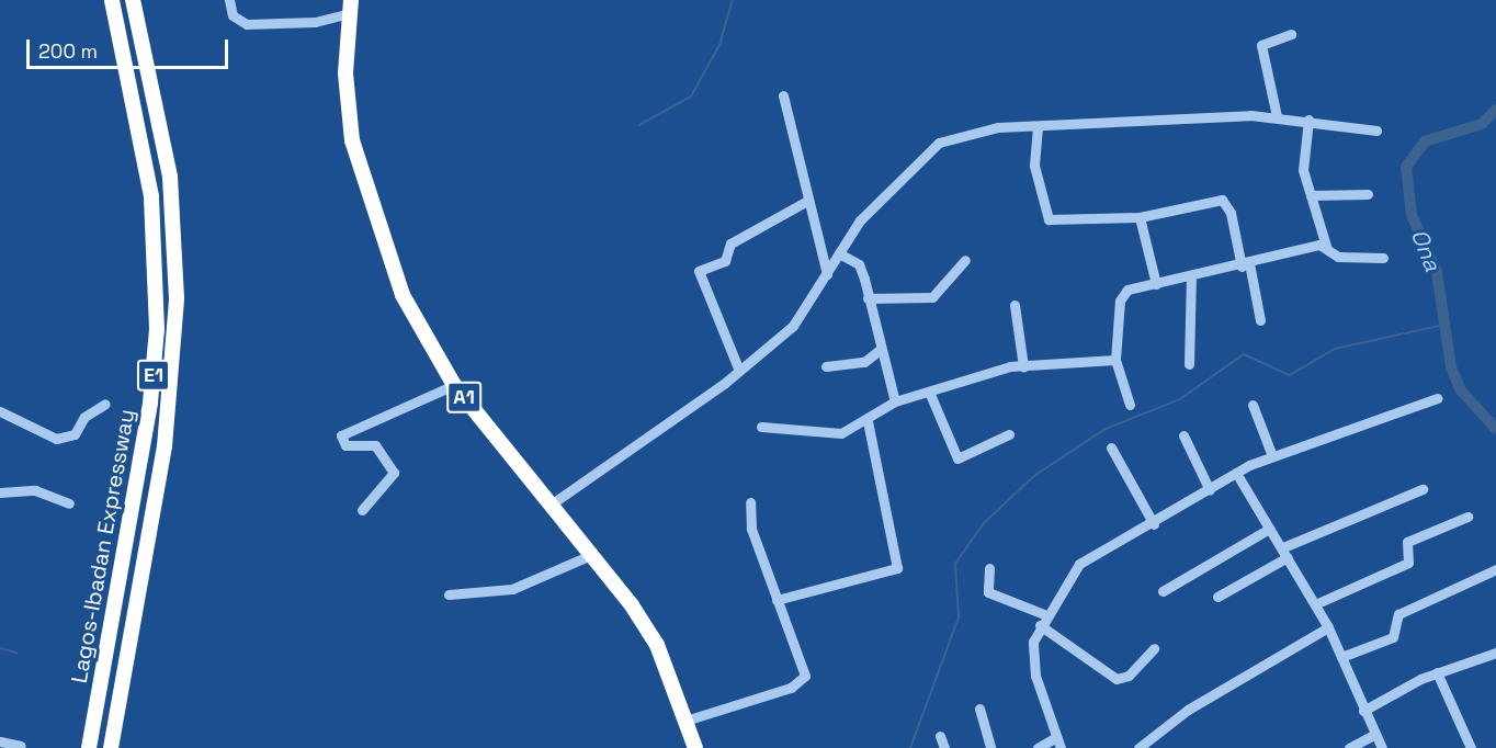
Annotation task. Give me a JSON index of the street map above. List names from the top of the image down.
{
  "streets": {
    "highway": ["E1", "A1", "Lagos-Ibadan Expressway"]
  },
  "water": ["Ona"],
  "scale_bar": "200 m"
}
